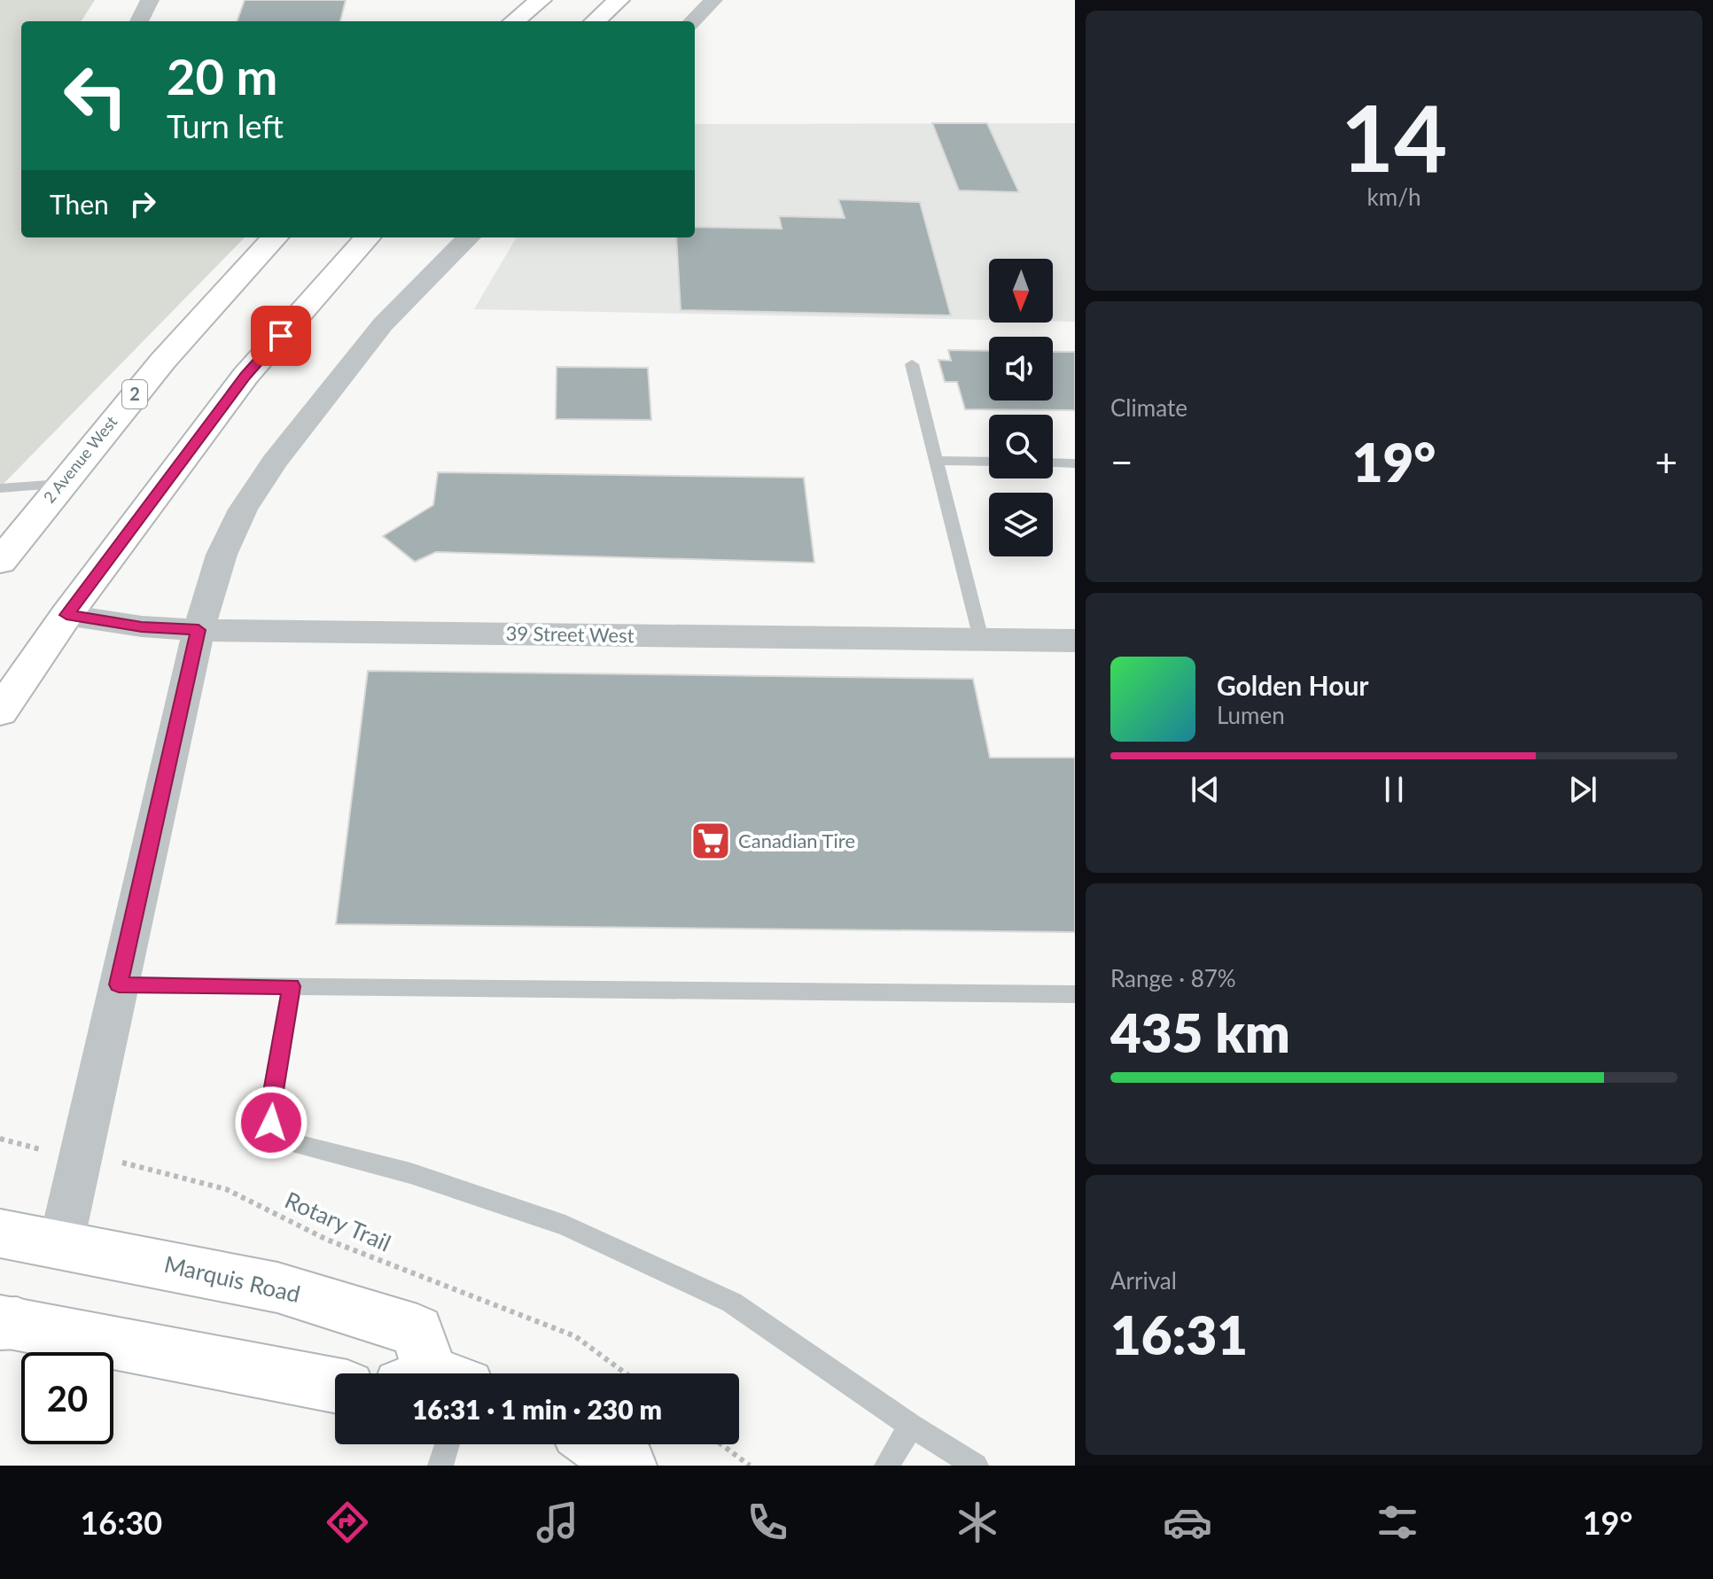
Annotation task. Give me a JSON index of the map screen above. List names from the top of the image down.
{
  "streets": {
    "main road": ["2", "2 Avenue West", "Marquis Road"],
    "street": ["39 Street West"],
    "path": ["Rotary Trail"]
  },
  "places": {
    "supermarket": ["Canadian Tire"]
  },
  "north": "bottom",
  "page": {
    "tile": [
      ["14", "km/h"],
      "Climate",
      ["Range · 87%", "435 km"],
      ["Arrival", "16:31"]
    ],
    "turn": ["20 m", "Turn left"],
    "then": "Then",
    "heat": ["−", "19°", "+"],
    "song": ["Golden Hour", "Lumen"],
    "limit": "20",
    "trip": "16:31 · 1 min · 230 m",
    "tabs": ["16:30", "19°"]
  }
}
